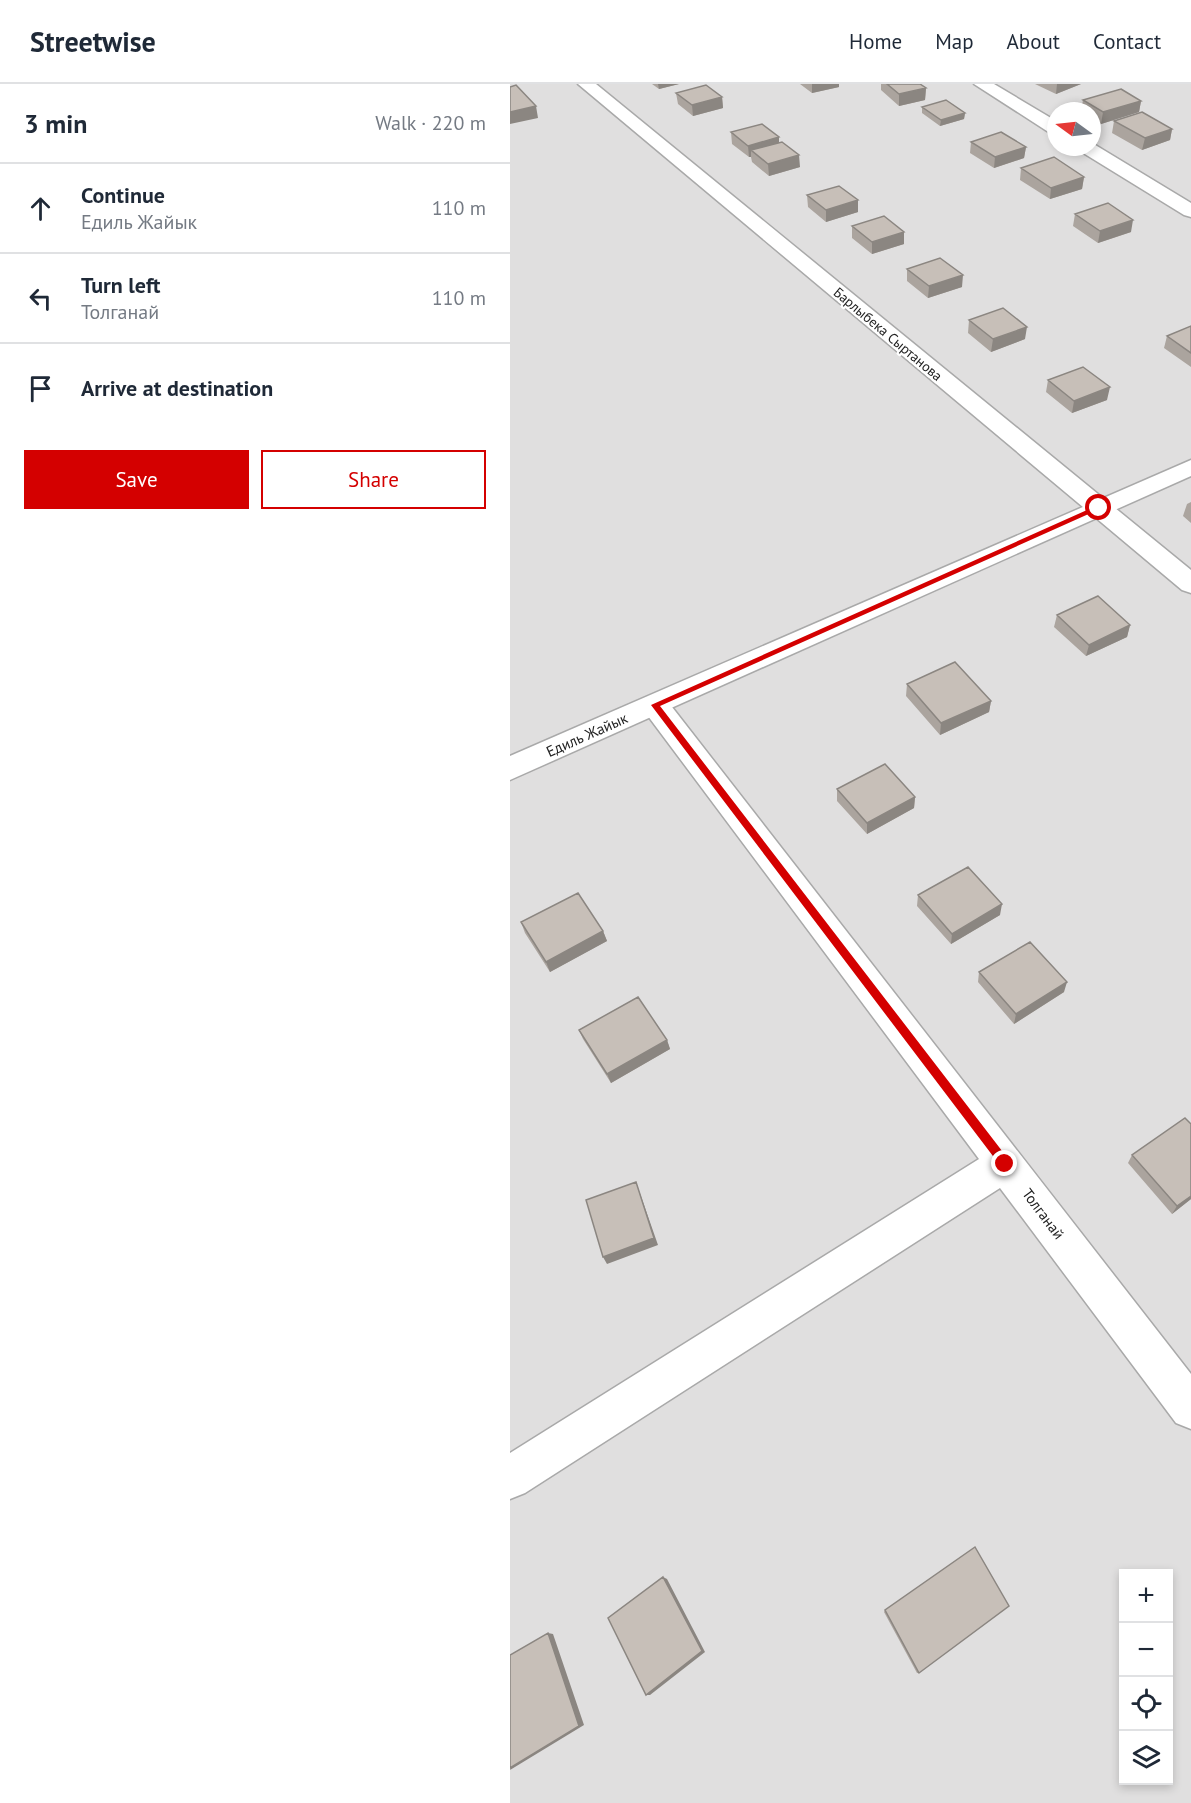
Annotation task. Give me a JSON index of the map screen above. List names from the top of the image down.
{
  "streets": {
    "street": ["Барлыбека Сыртанова", "Едиль Жайык", "Толганай"]
  },
  "crossings": [
    ["Барлыбека Сыртанова", "Едиль Жайык"],
    ["Едиль Жайык", "Толганай"]
  ],
  "north": "left",
  "page": {
    "header": "Streetwise",
    "nav": [
      "Home",
      "Map",
      "About",
      "Contact"
    ],
    "heading": ["3 min", "Walk · 220 m"],
    "list": [
      ["Continue", "Едиль Жайык", "110 m"],
      ["Turn left", "Толганай", "110 m"],
      "Arrive at destination"
    ],
    "buttons": ["Save", "Share"],
    "map_buttons": ["+", "−"]
  }
}
